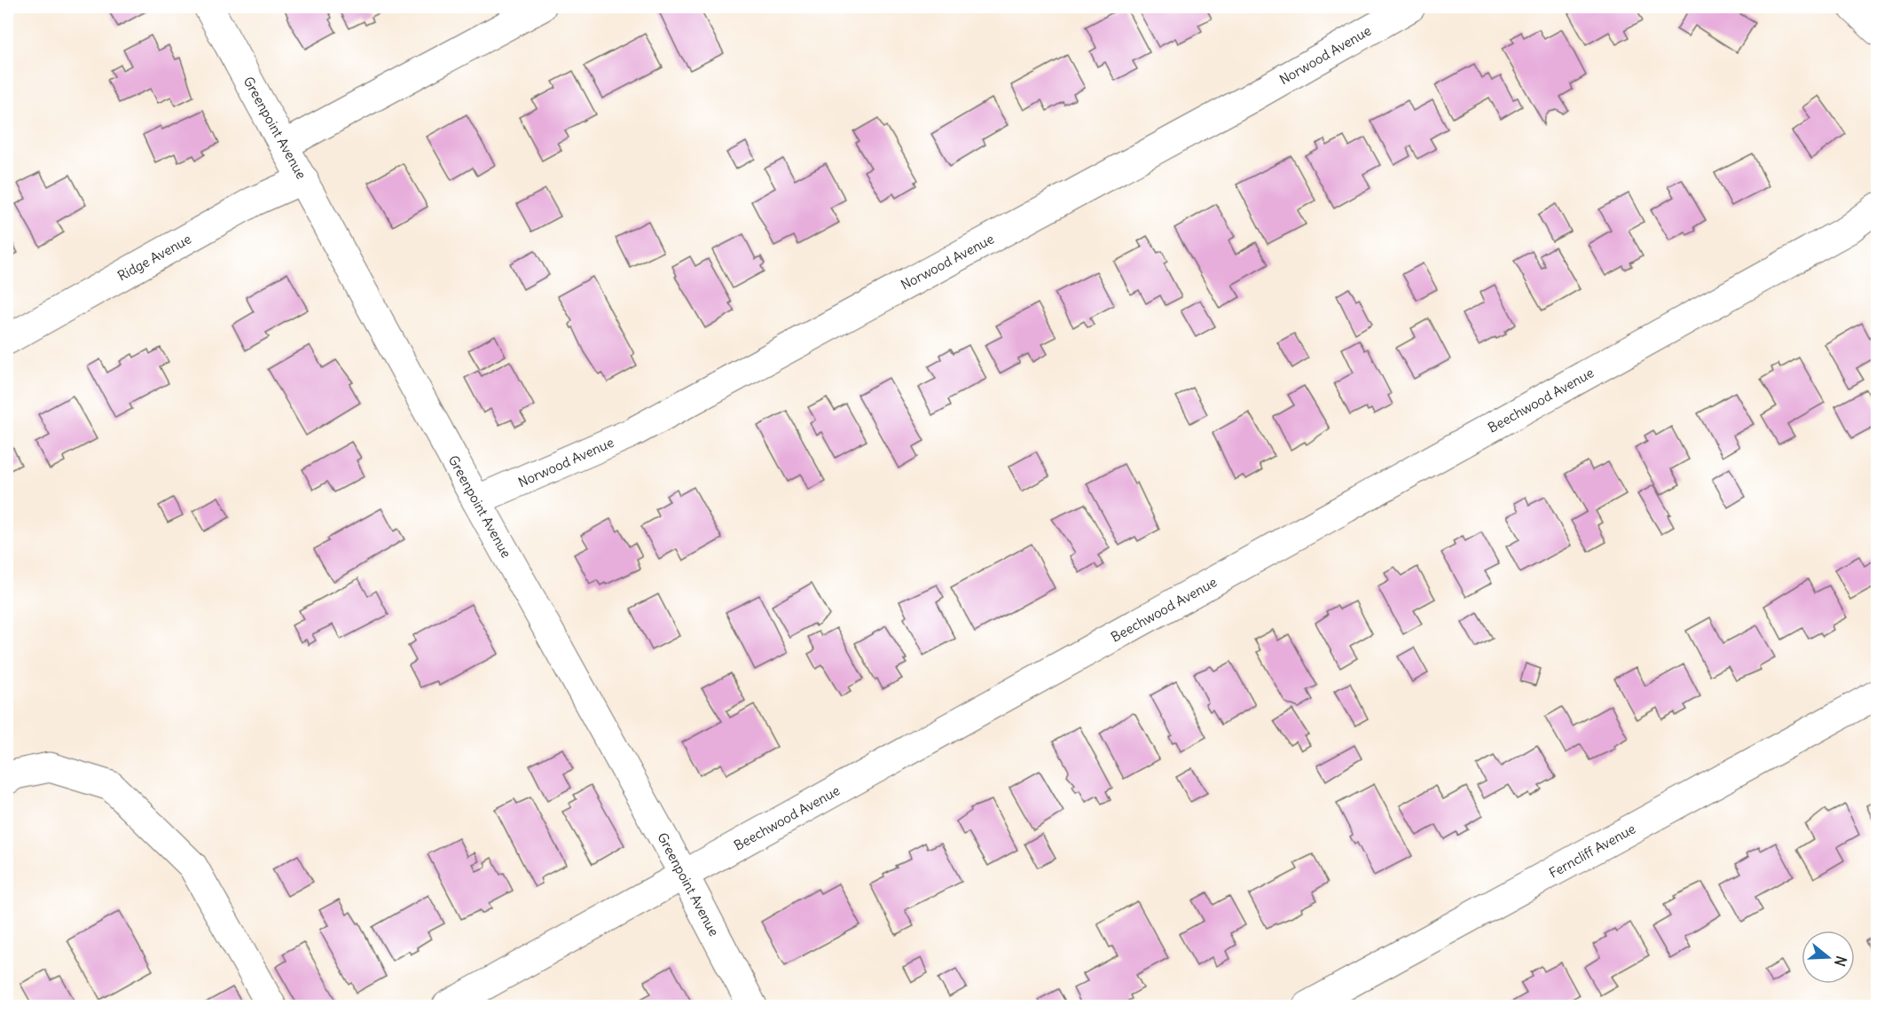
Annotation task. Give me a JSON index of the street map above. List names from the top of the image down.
{
  "streets": {
    "street": [
      "Norwood Avenue",
      "Greenpoint Avenue",
      "Ridge Avenue",
      "Beechwood Avenue",
      "Ferncliff Avenue"
    ]
  },
  "crossings": [
    ["Norwood Avenue", "Greenpoint Avenue"],
    ["Greenpoint Avenue", "Ridge Avenue"],
    ["Greenpoint Avenue", "Beechwood Avenue"]
  ],
  "north": "right"
}
